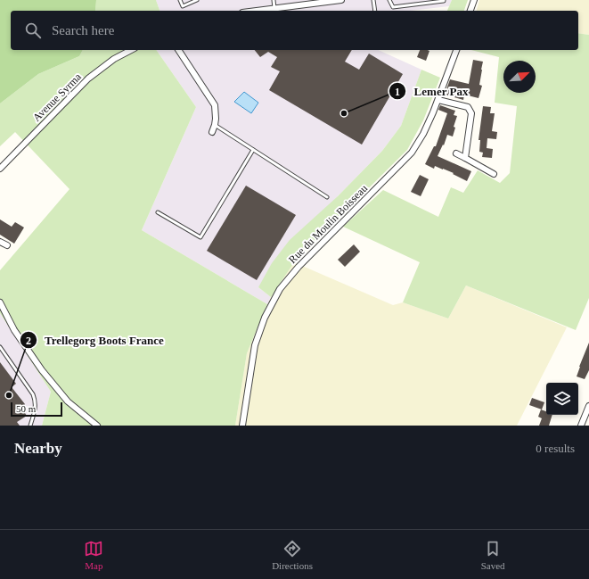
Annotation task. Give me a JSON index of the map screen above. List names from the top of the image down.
{
  "streets": {
    "street": ["Avenue Syrma", "Rue du Moulin Boisseau"]
  },
  "places": ["Lemer Pax", "Trellegorg Boots France"],
  "scale_bar": "50 m",
  "north": "top right",
  "page": {
    "search": "Search here",
    "scale": "50 m",
    "heading": ["Nearby", "0 results"],
    "nav": ["Map", "Directions", "Saved"]
  }
}
